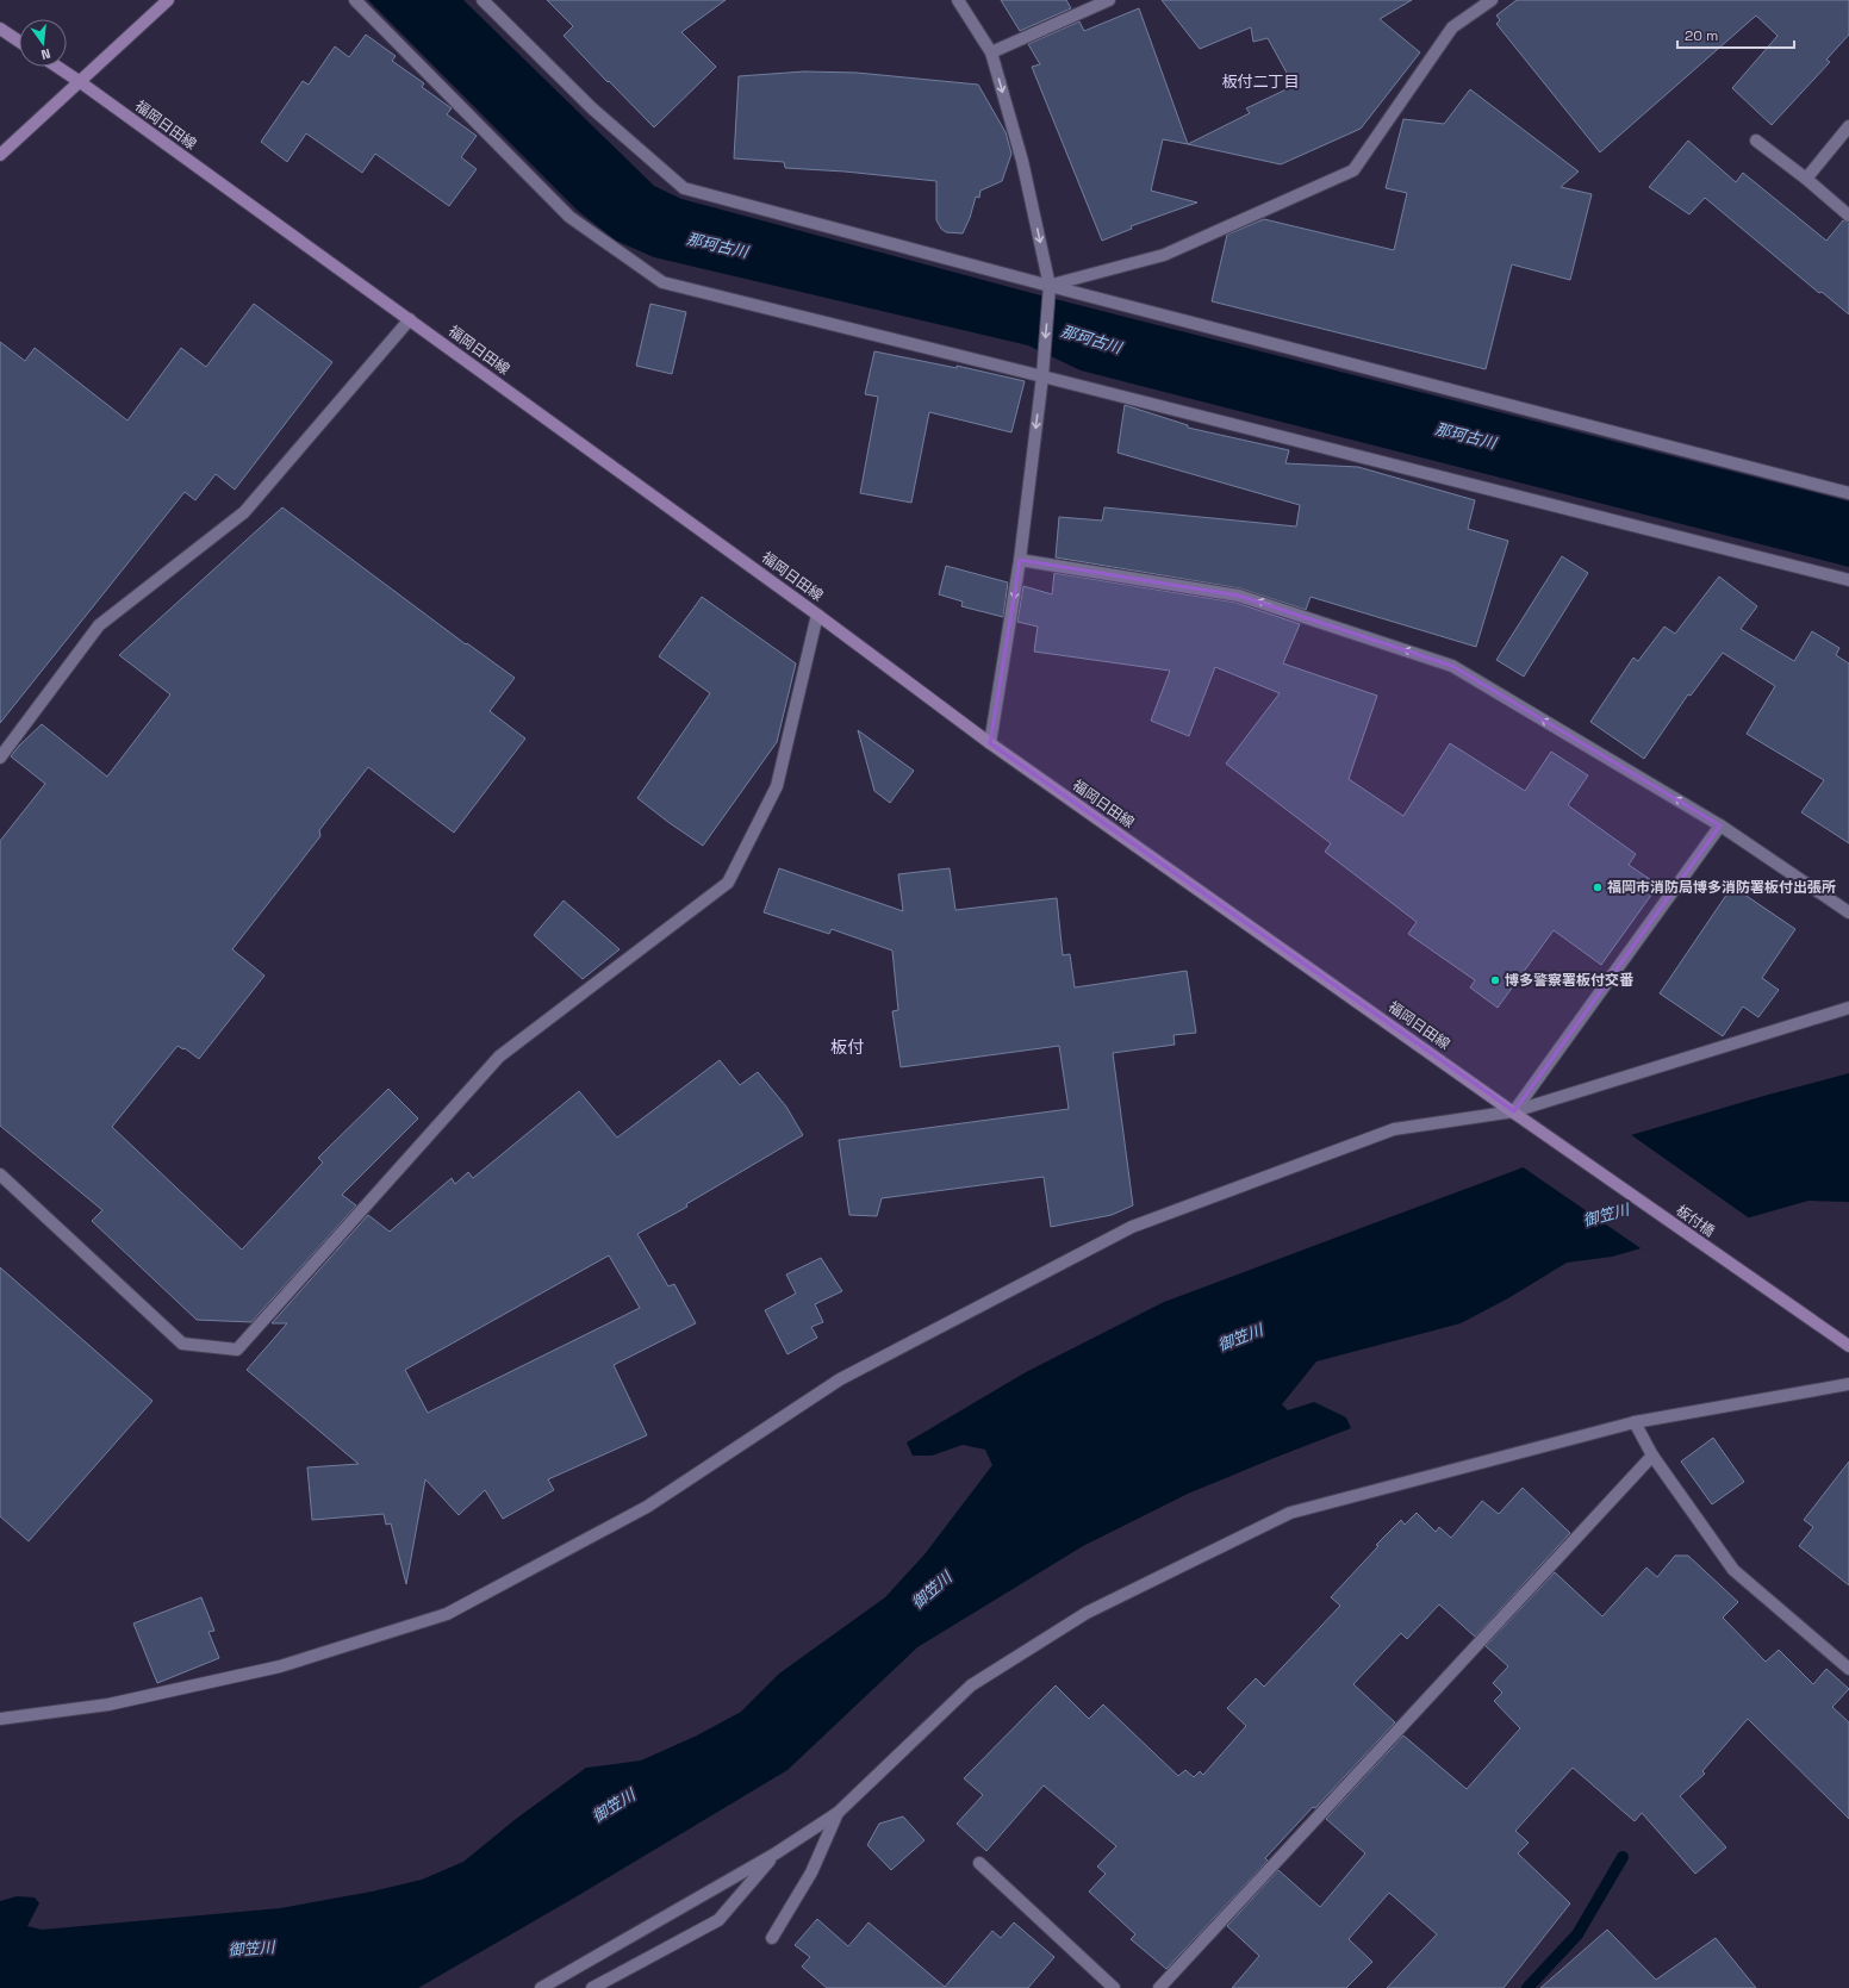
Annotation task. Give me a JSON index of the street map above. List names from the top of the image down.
{
  "streets": {
    "main road": ["福岡日田線", "板付橋"]
  },
  "crossings": [
    ["福岡日田線", "板付橋"]
  ],
  "districts": ["板付二丁目", "板付"],
  "water": ["那珂古川", "御笠川"],
  "places": ["福岡市消防局博多消防署板付出張所", "博多警察署板付交番"],
  "scale_bar": "20 m",
  "north": "bottom"
}
